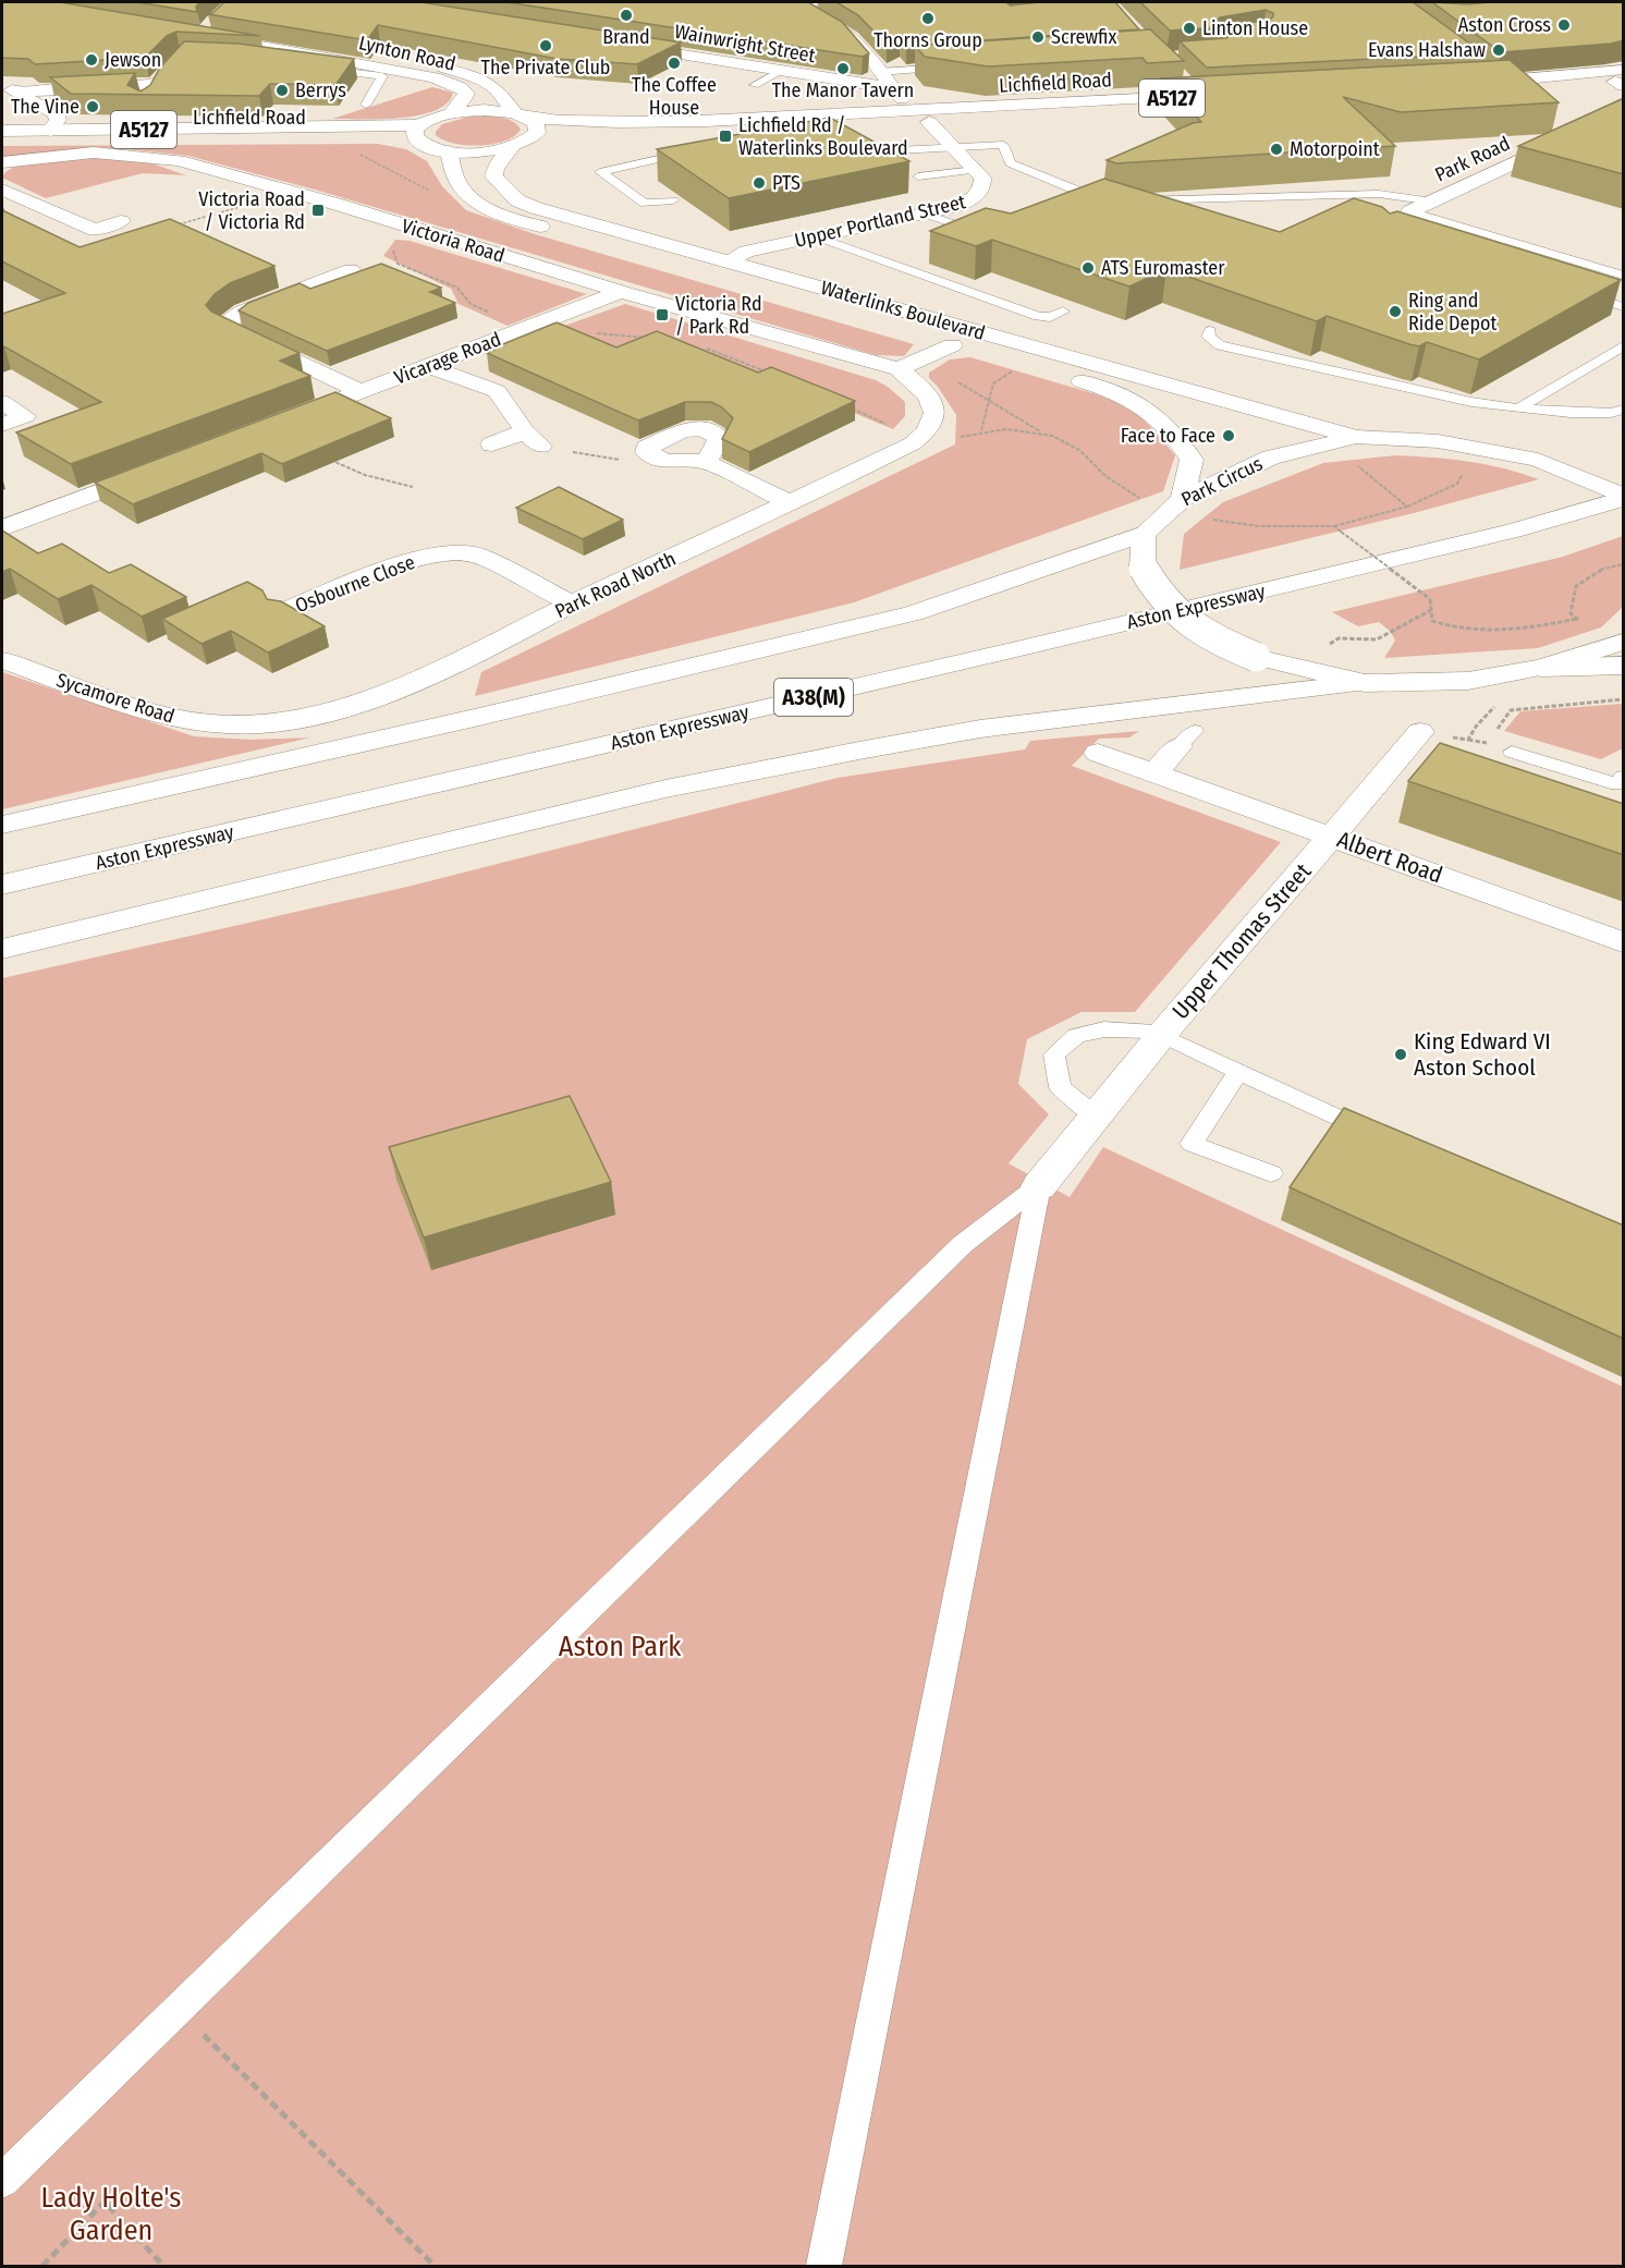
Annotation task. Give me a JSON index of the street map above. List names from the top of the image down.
{
  "streets": {
    "main road": [
      "Wainwright Street",
      "Lynton Road",
      "Lichfield Road",
      "A5127",
      "Park Road",
      "Upper Portland Street",
      "Victoria Road",
      "Waterlinks Boulevard",
      "Vicarage Road",
      "Park Circus",
      "Osbourne Close",
      "Park Road North",
      "Aston Expressway",
      "A38(M)",
      "Sycamore Road",
      "Albert Road",
      "Upper Thomas Street"
    ]
  },
  "crossings": [
    ["Wainwright Street", "Upper Portland Street"],
    ["Lynton Road", "Lichfield Road"],
    ["Lichfield Road", "Upper Portland Street"],
    ["Upper Portland Street", "Waterlinks Boulevard"],
    ["Victoria Road", "Vicarage Road"],
    ["Victoria Road", "Park Road North"],
    ["Waterlinks Boulevard", "Park Circus"],
    ["Park Circus", "Aston Expressway"],
    ["Osbourne Close", "Park Road North"],
    ["Park Road North", "Sycamore Road"],
    ["Albert Road", "Upper Thomas Street"]
  ],
  "parks": ["Aston Park", "Lady Holte's Garden"],
  "places": {
    "other": [
      "Brand",
      "Thorns Group",
      "Aston Cross",
      "Linton House",
      "Screwfix",
      "The Private Club",
      "Evans Halshaw",
      "Jewson",
      "The Coffee House",
      "The Manor Tavern",
      "Berrys",
      "The Vine",
      "Motorpoint",
      "PTS",
      "ATS Euromaster",
      "Ring and Ride Depot",
      "Face to Face",
      "King Edward VI Aston School"
    ],
    "transit": ["Lichfield Rd / Waterlinks Boulevard", "Victoria Road / Victoria Rd", "Victoria Rd / Park Rd"]
  }
}
